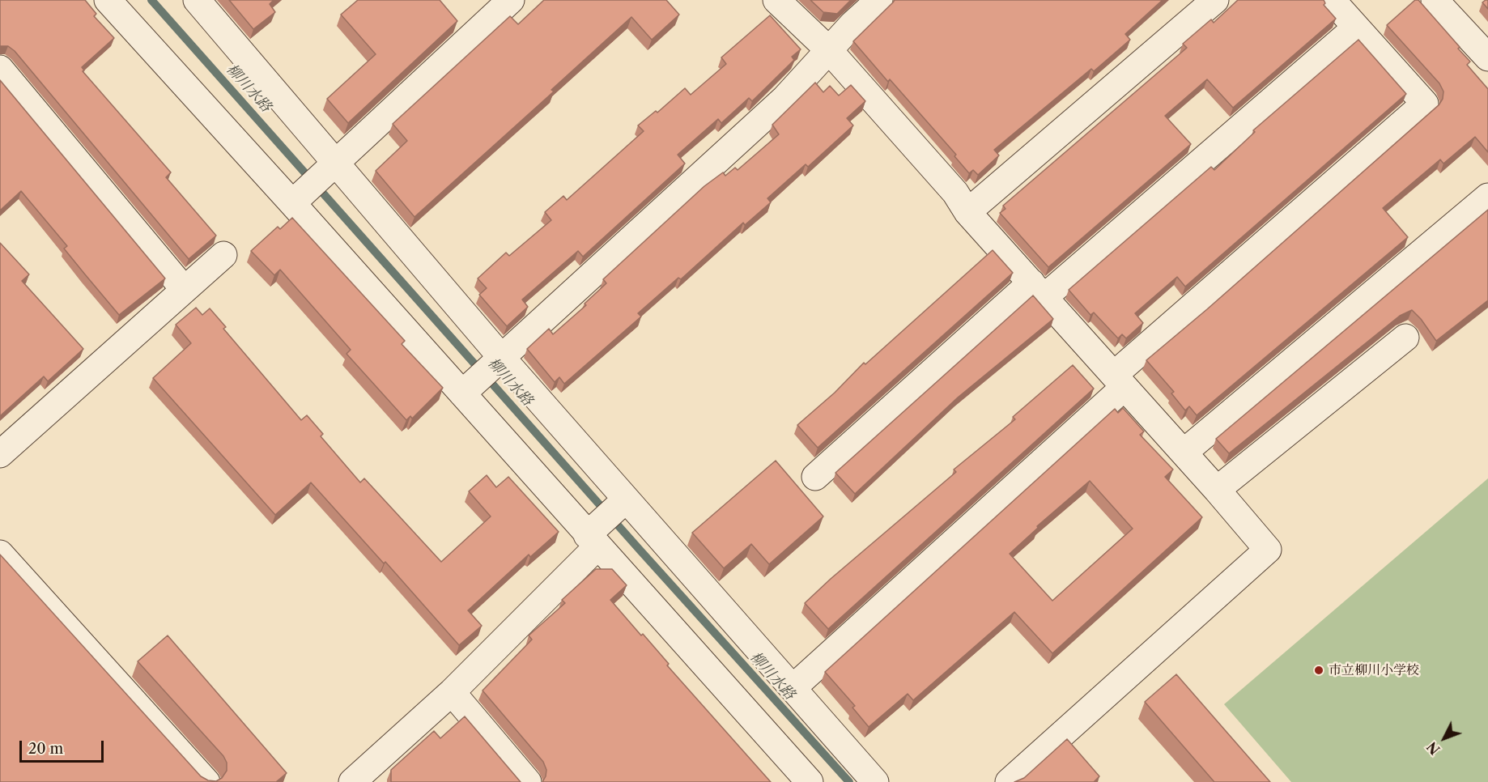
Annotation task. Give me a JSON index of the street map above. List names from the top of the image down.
{
  "water": ["柳川水路"],
  "places": ["市立柳川小学校"],
  "scale_bar": "20 m",
  "north": "bottom left"
}
